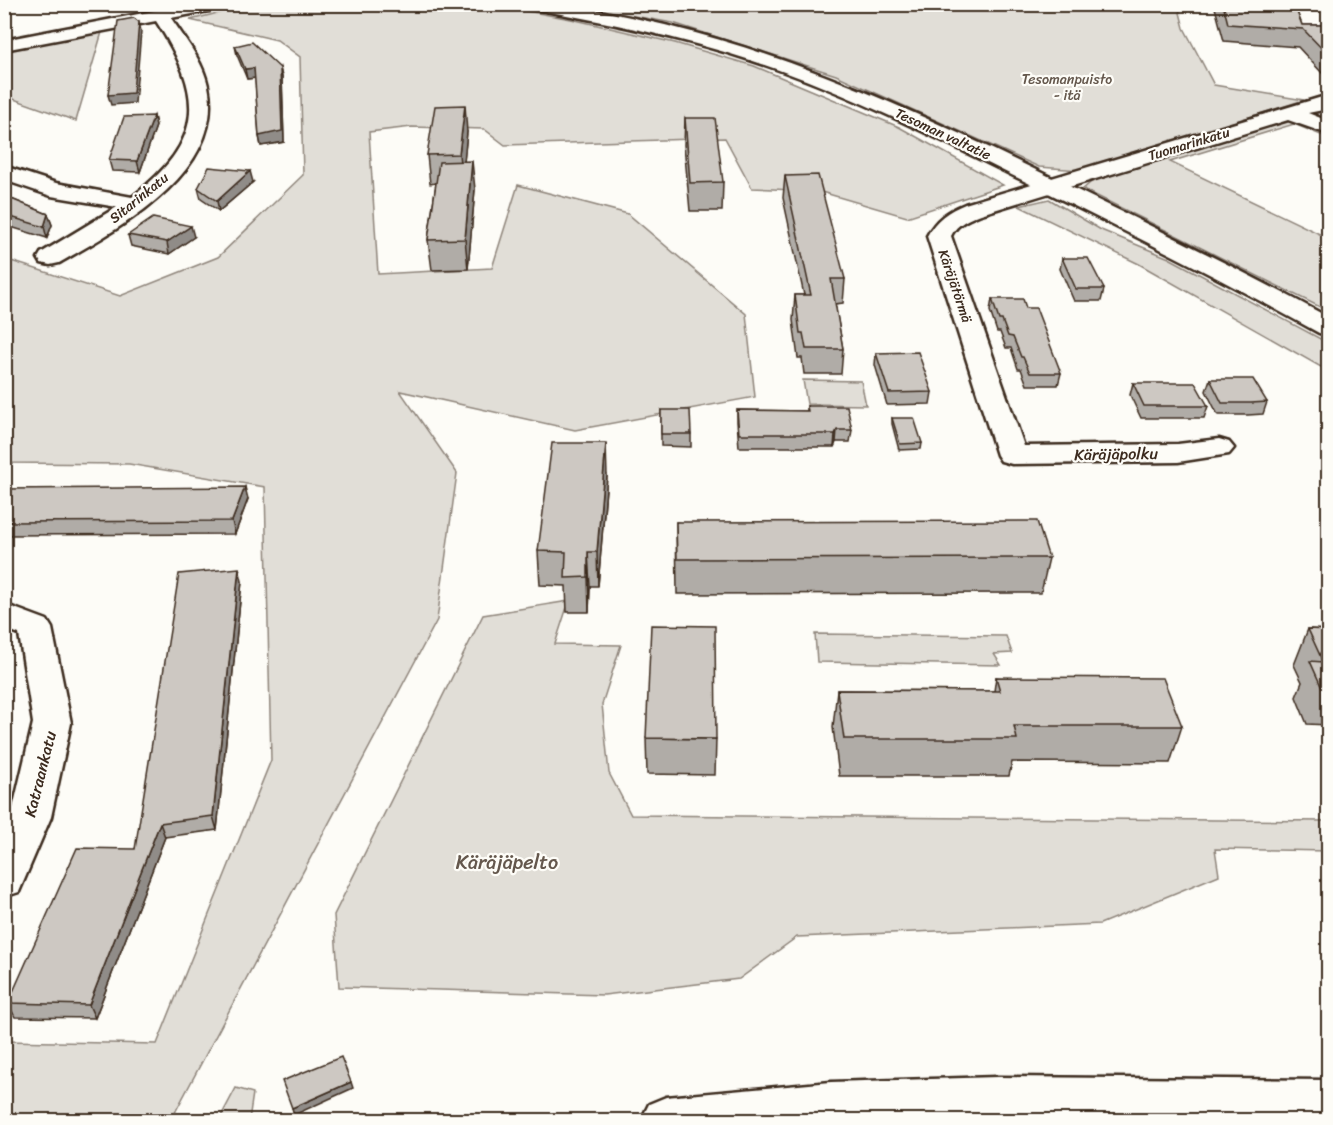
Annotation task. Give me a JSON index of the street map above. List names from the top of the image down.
{
  "streets": {
    "street": [
      "Tesoman valtatie",
      "Tuomarinkatu",
      "Sitarinkatu",
      "Käräjätörmä",
      "Käräjäpolku",
      "Katraankatu"
    ]
  },
  "crossings": [
    ["Tesoman valtatie", "Tuomarinkatu"],
    ["Tesoman valtatie", "Käräjätörmä"],
    ["Tuomarinkatu", "Käräjätörmä"],
    ["Käräjätörmä", "Käräjäpolku"]
  ],
  "parks": ["Tesomanpuisto - itä", "Käräjäpelto"]
}
